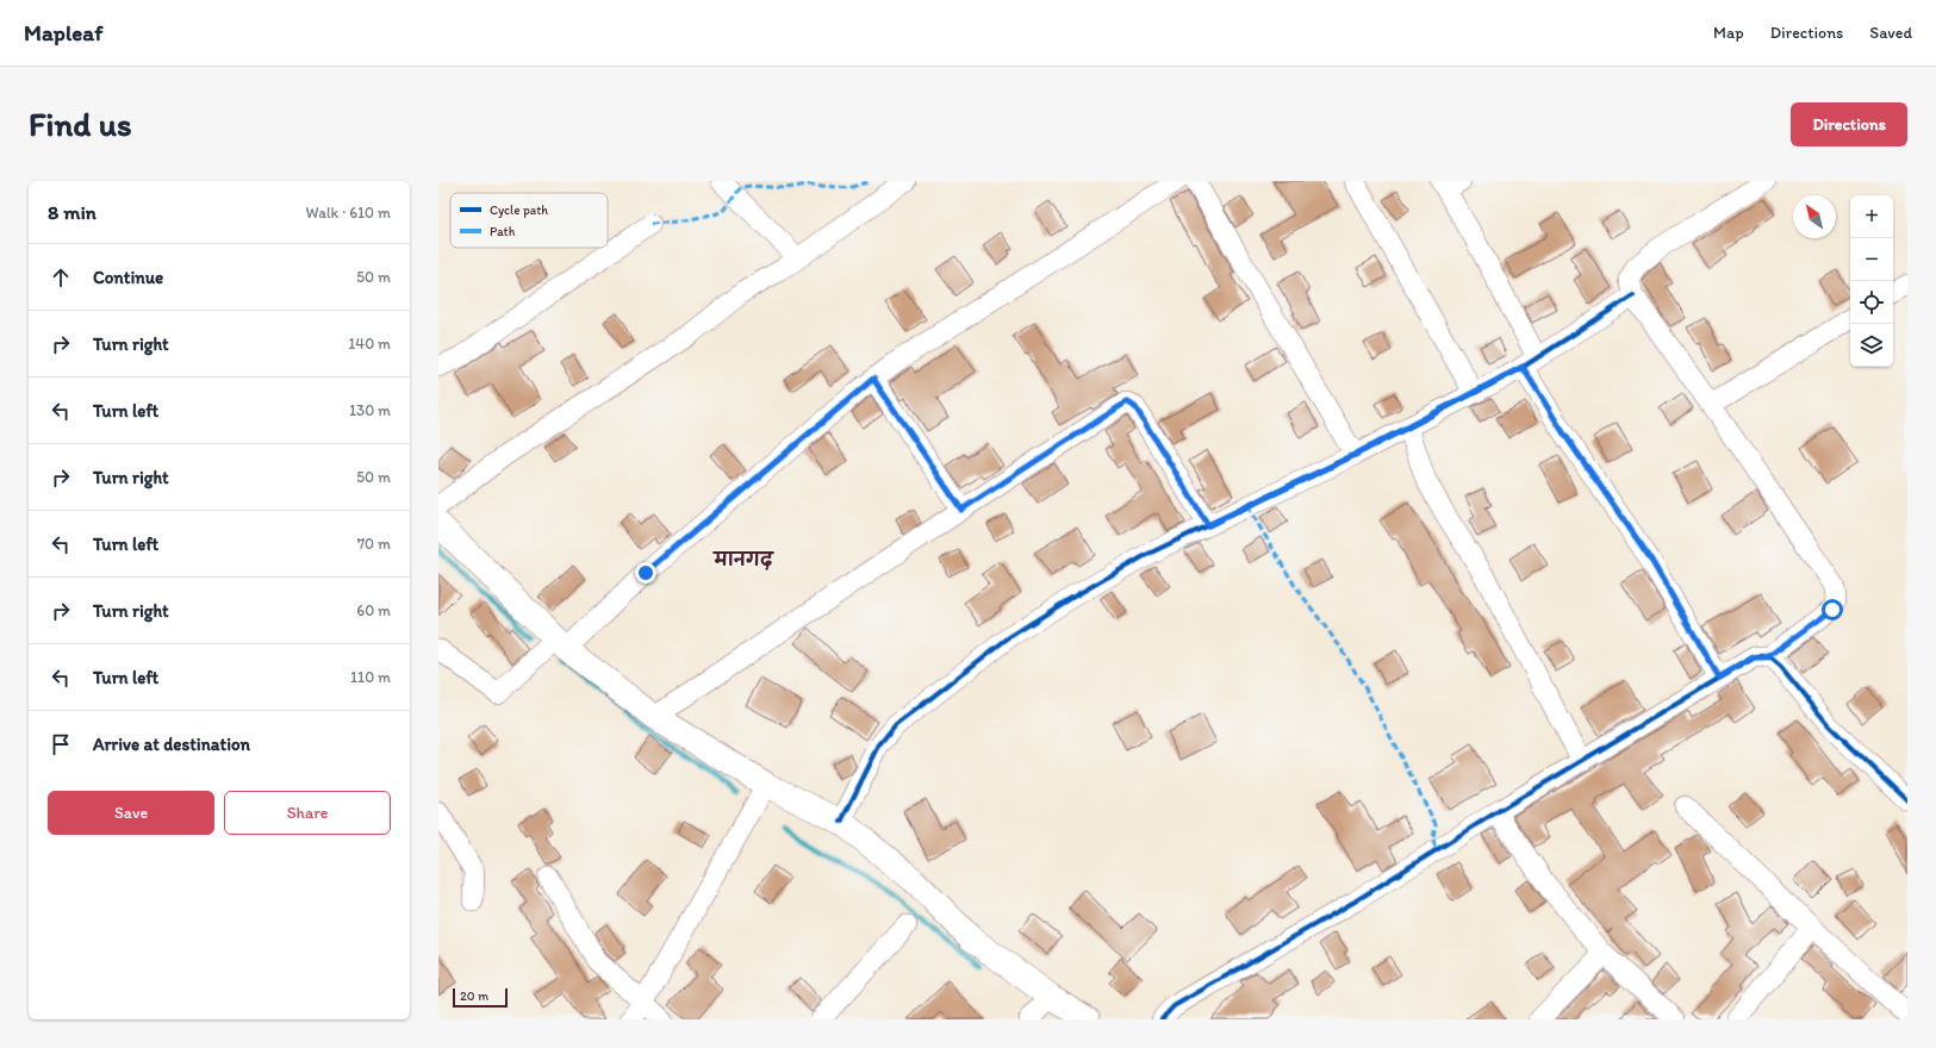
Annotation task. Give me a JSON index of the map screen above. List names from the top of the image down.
{
  "districts": ["मानगढ़"],
  "legend": ["Cycle path", "Path"],
  "scale_bar": "20 m",
  "north": "top left",
  "page": {
    "header": "Mapleaf",
    "nav": ["Map", "Directions", "Saved"],
    "buttons": [
      "Directions",
      ["Save", "Share"]
    ],
    "title": "Find us",
    "heading": ["8 min", "Walk · 610 m"],
    "map_buttons": ["+", "−"],
    "list": [
      ["Continue", "50 m"],
      ["Turn right", "140 m"],
      ["Turn left", "130 m"],
      ["Turn right", "50 m"],
      ["Turn left", "70 m"],
      ["Turn right", "60 m"],
      ["Turn left", "110 m"],
      "Arrive at destination"
    ],
    "scale": "20 m"
  }
}
